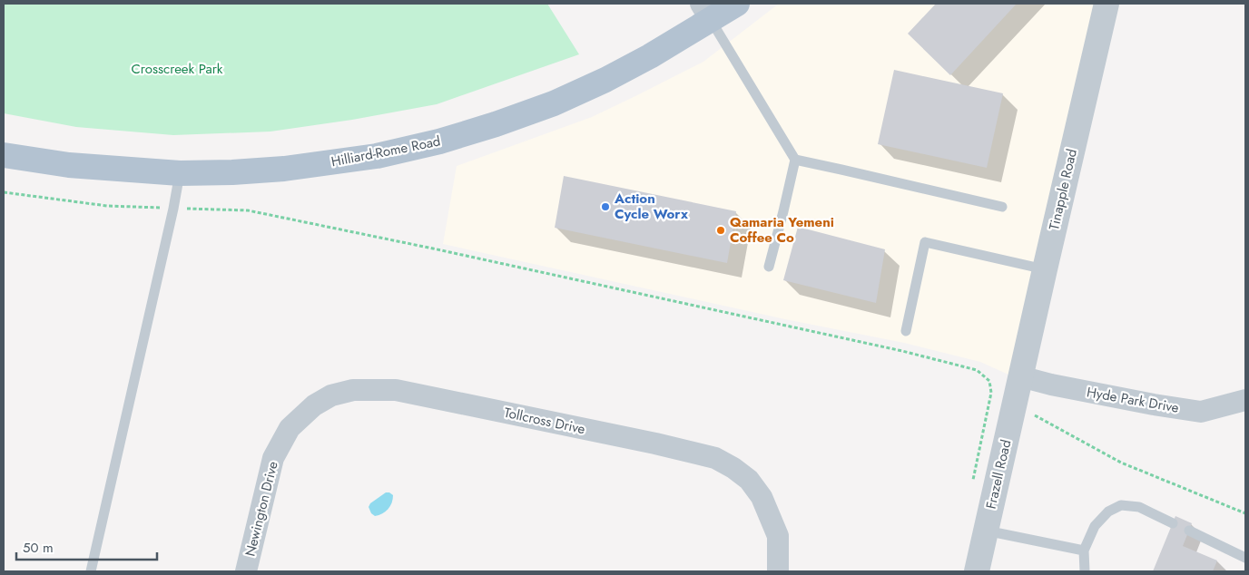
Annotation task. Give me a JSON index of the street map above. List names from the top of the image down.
{
  "streets": {
    "main road": ["Hilliard-Rome Road"],
    "street": [
      "Tinapple Road",
      "Hyde Park Drive",
      "Tollcross Drive",
      "Frazell Road",
      "Newington Drive"
    ]
  },
  "crossings": [
    ["Tinapple Road", "Hyde Park Drive"],
    ["Tinapple Road", "Frazell Road"],
    ["Hyde Park Drive", "Frazell Road"],
    ["Tollcross Drive", "Newington Drive"]
  ],
  "parks": ["Crosscreek Park"],
  "places": ["Action Cycle Worx", "Qamaria Yemeni Coffee Co"],
  "scale_bar": "50 m"
}
